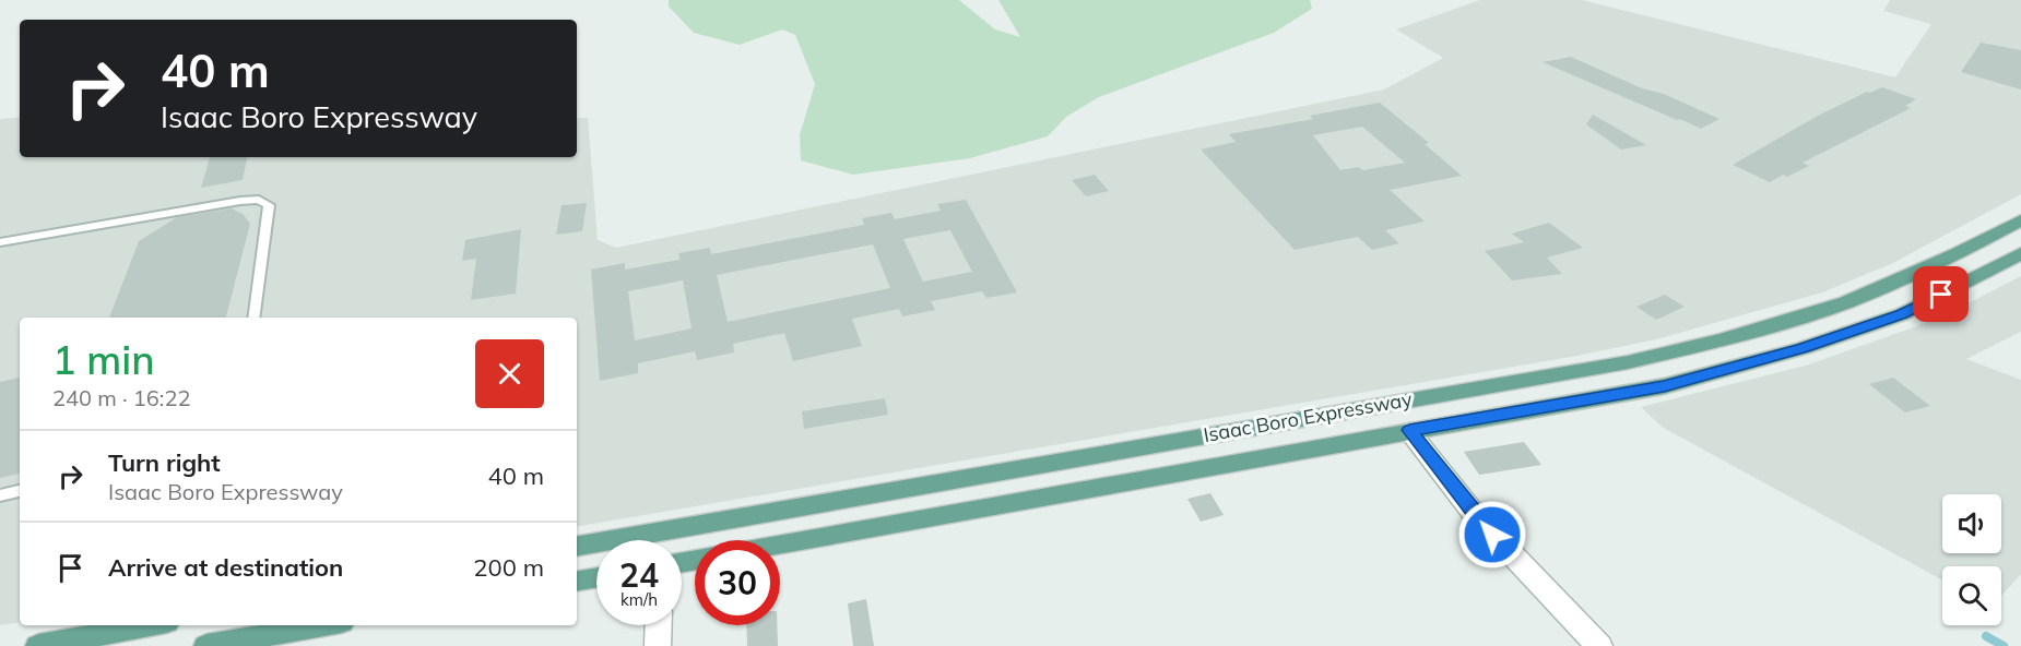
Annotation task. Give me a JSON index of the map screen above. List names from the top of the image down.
{
  "streets": {
    "main road": ["Isaac Boro Expressway"]
  },
  "page": {
    "turn": ["40 m", "Isaac Boro Expressway"],
    "heading": ["1 min", "240 m · 16:22"],
    "list": [
      {
        "name": "Turn right",
        "note": "Isaac Boro Expressway",
        "value": "40 m"
      },
      {
        "name": "Arrive at destination",
        "value": "200 m"
      }
    ],
    "speed": "24 km/h",
    "limit": "30"
  }
}
